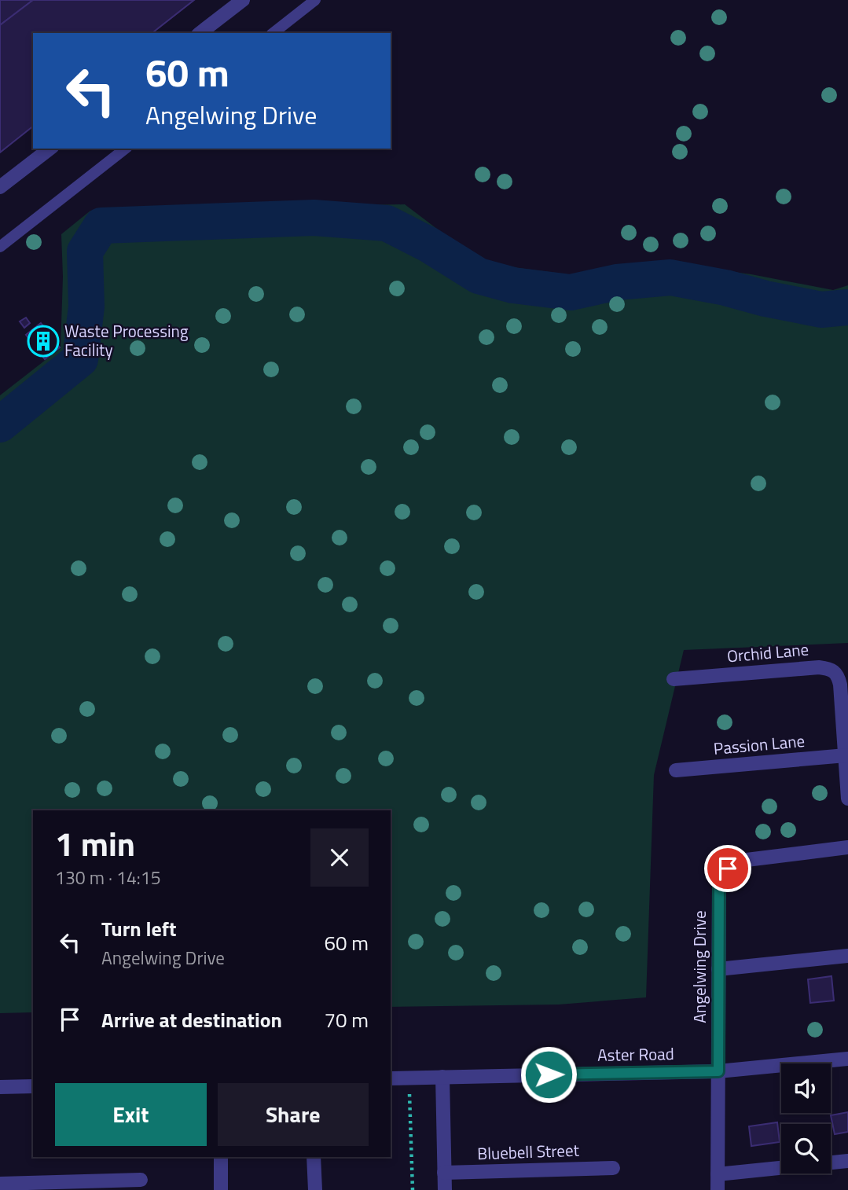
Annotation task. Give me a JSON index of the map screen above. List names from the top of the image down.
{
  "streets": {
    "street": [
      "Orchid Lane",
      "Passion Lane",
      "Angelwing Drive",
      "Aster Road",
      "Bluebell Street"
    ]
  },
  "crossings": [
    ["Orchid Lane", "Passion Lane"],
    ["Angelwing Drive", "Aster Road"]
  ],
  "places": {
    "building": ["Waste Processing Facility"]
  },
  "page": {
    "turn": ["60 m", "Angelwing Drive"],
    "heading": ["1 min", "130 m · 14:15"],
    "list": [
      {
        "name": "Turn left",
        "note": "Angelwing Drive",
        "value": "60 m"
      },
      {
        "name": "Arrive at destination",
        "value": "70 m"
      }
    ],
    "buttons": ["Exit", "Share"]
  }
}
